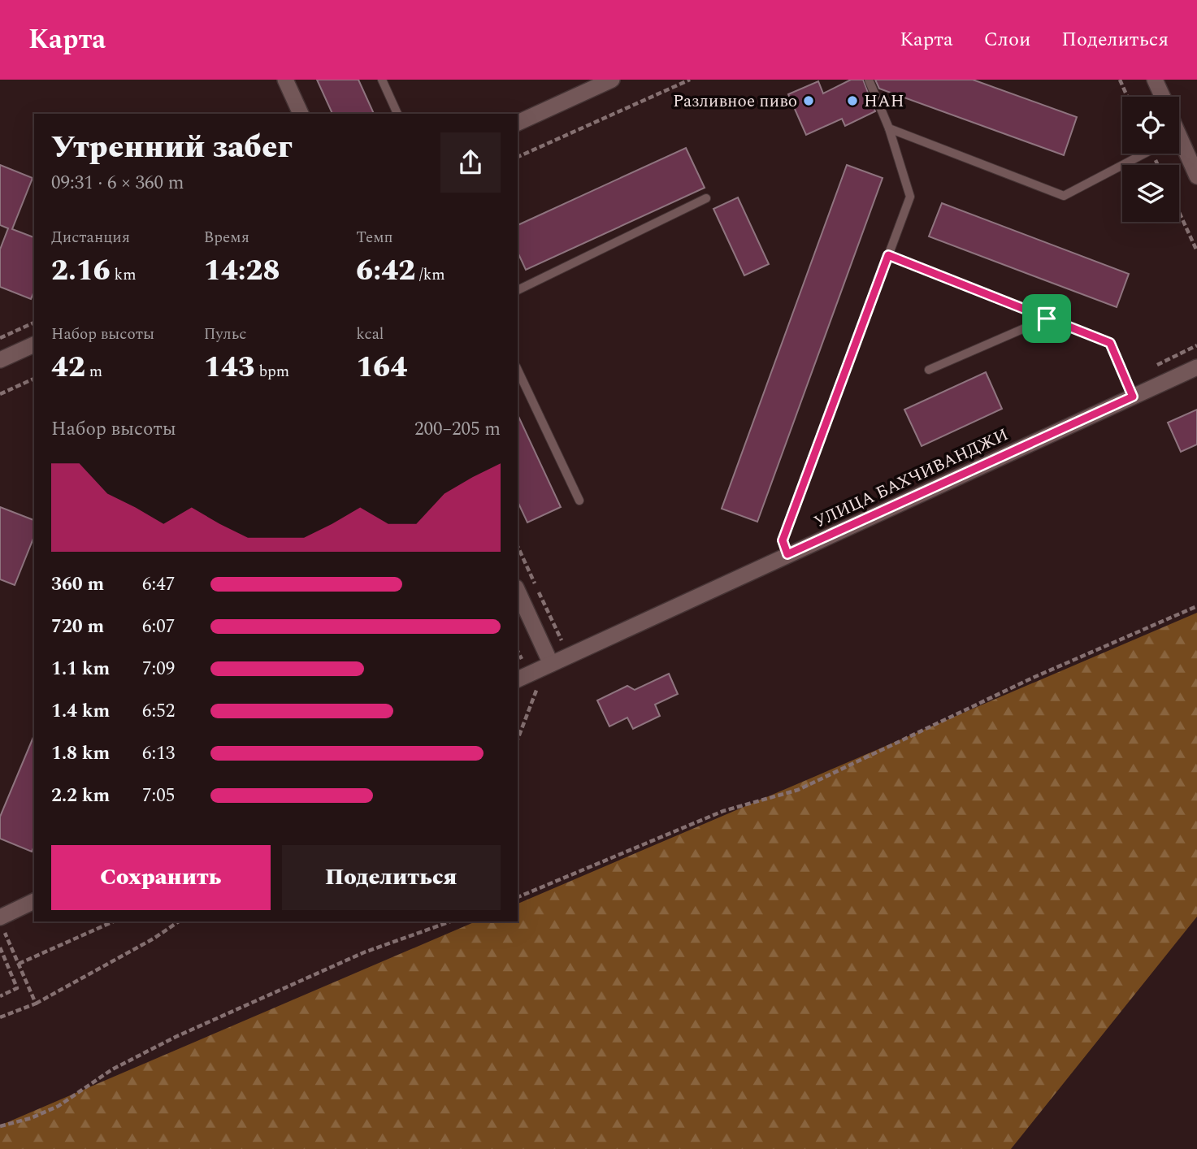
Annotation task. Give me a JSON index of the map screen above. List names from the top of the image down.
{
  "streets": {
    "street": ["УЛИЦА БАХЧИВАНДЖИ"]
  },
  "places": ["Разливное пиво", "НАН"],
  "page": {
    "header": "Карта",
    "nav": ["Карта", "Слои", "Поделиться"],
    "heading": ["Утренний забег", "09:31 · 6 × 360 m"],
    "stats": [
      ["Дистанция", "2.16 km"],
      ["Время", "14:28"],
      ["Темп", "6:42 /km"],
      ["Набор высоты", "42 m"],
      ["Пульс", "143 bpm"],
      ["kcal", "164"]
    ],
    "chart": ["Набор высоты", "200–205 m"],
    "list": [
      {
        "name": "360 m",
        "note": "6:47"
      },
      {
        "name": "720 m",
        "note": "6:07"
      },
      {
        "name": "1.1 km",
        "note": "7:09"
      },
      {
        "name": "1.4 km",
        "note": "6:52"
      },
      {
        "name": "1.8 km",
        "note": "6:13"
      },
      {
        "name": "2.2 km",
        "note": "7:05"
      }
    ],
    "buttons": ["Сохранить", "Поделиться"]
  }
}
